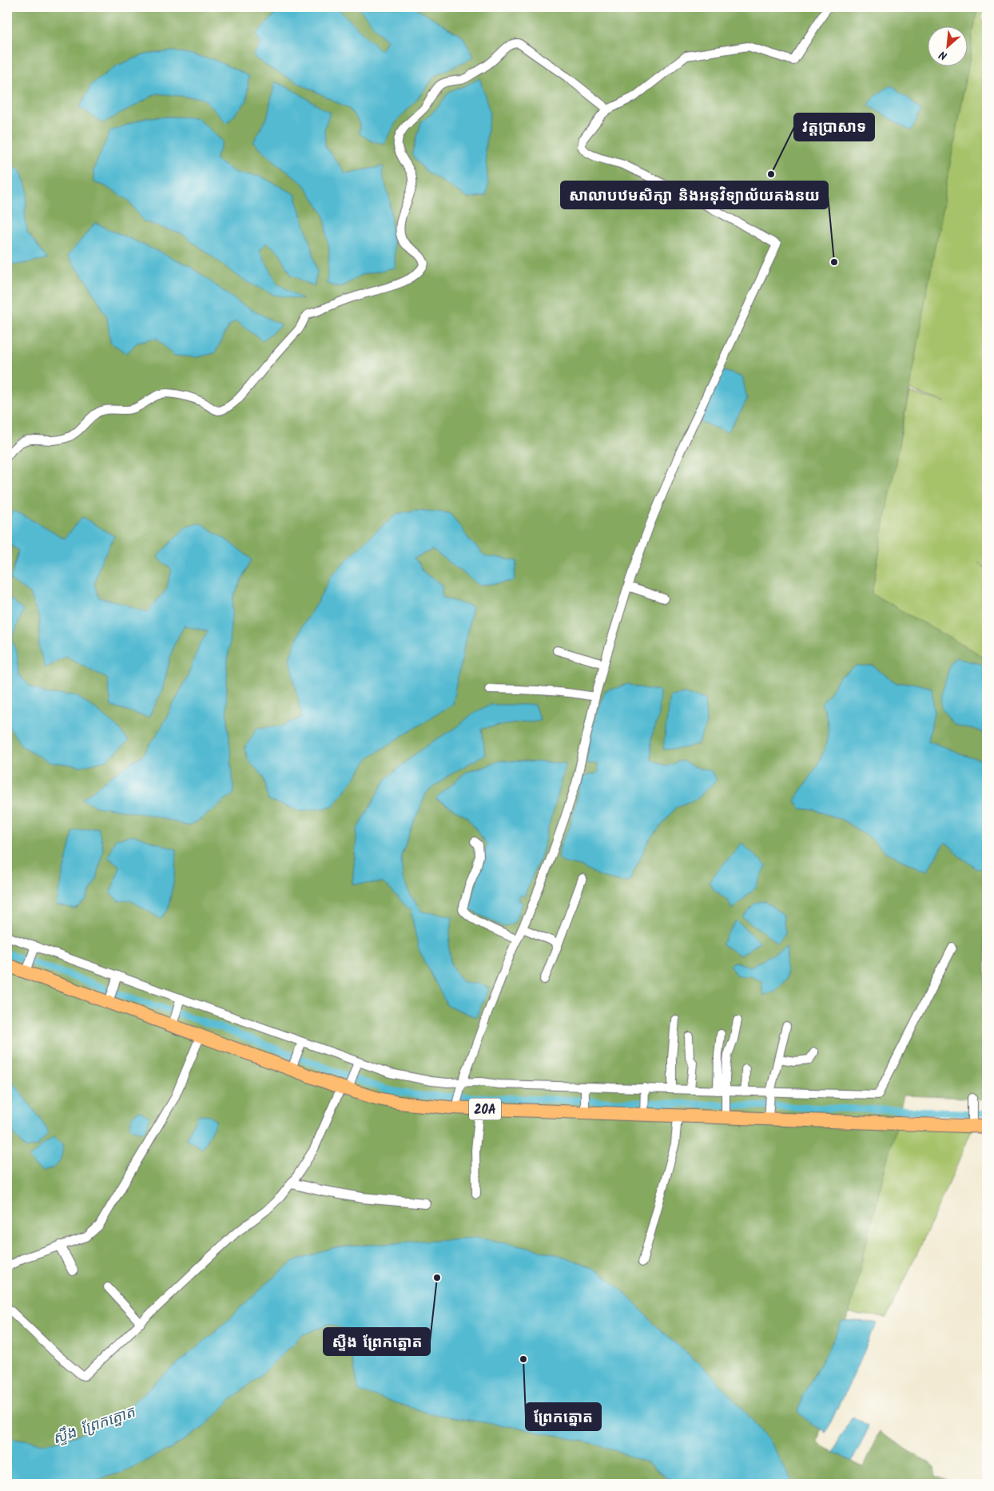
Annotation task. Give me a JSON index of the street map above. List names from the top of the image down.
{
  "streets": {
    "main road": ["20A"]
  },
  "water": ["ស្ទឹង ព្រែកត្នោត"],
  "places": [
    "វត្តប្រាសាទ",
    "សាលាបឋមសិក្សា និងអនុវិទ្យាល័យគងនយ",
    "ស្ទឹង ព្រែកត្នោត",
    "ព្រែកត្នោត"
  ],
  "north": "bottom left"
}
